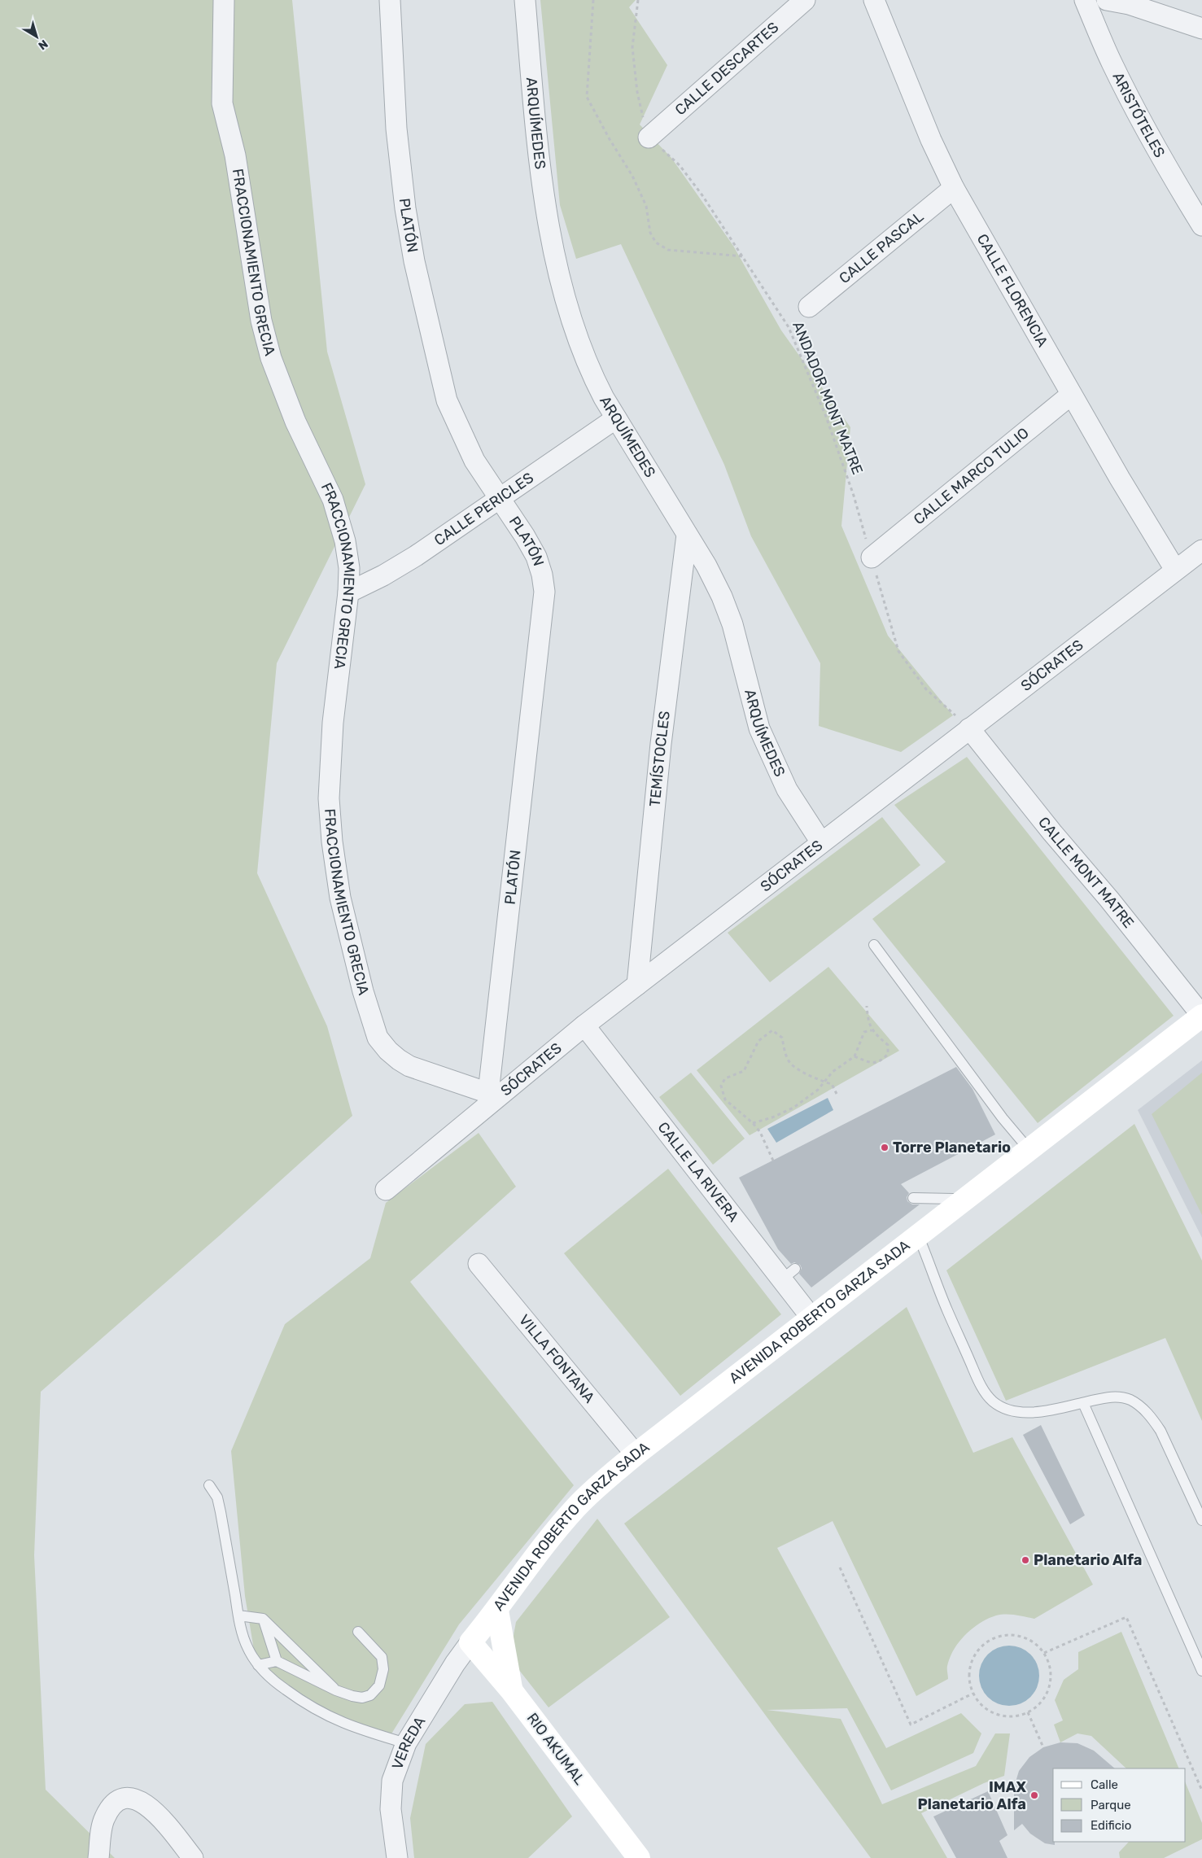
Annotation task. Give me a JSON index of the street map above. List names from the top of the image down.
{
  "streets": {
    "street": [
      "CALLE DESCARTES",
      "ARISTÓTELES",
      "ARQUÍMEDES",
      "PLATÓN",
      "CALLE PASCAL",
      "FRACCIONAMIENTO GRECIA",
      "CALLE FLORENCIA",
      "CALLE MARCO TULIO",
      "CALLE PERICLES",
      "SÓCRATES",
      "TEMÍSTOCLES",
      "CALLE MONT MATRE",
      "CALLE LA RIVERA",
      "AVENIDA ROBERTO GARZA SADA",
      "VILLA FONTANA",
      "VEREDA",
      "RIO AKUMAL"
    ],
    "path": ["ANDADOR MONT MATRE"]
  },
  "crossings": [
    ["ARQUÍMEDES", "CALLE PERICLES"],
    ["ARQUÍMEDES", "SÓCRATES"],
    ["ARQUÍMEDES", "TEMÍSTOCLES"],
    ["PLATÓN", "FRACCIONAMIENTO GRECIA"],
    ["PLATÓN", "CALLE PERICLES"],
    ["PLATÓN", "SÓCRATES"],
    ["CALLE PASCAL", "CALLE FLORENCIA"],
    ["FRACCIONAMIENTO GRECIA", "CALLE PERICLES"],
    ["FRACCIONAMIENTO GRECIA", "SÓCRATES"],
    ["CALLE FLORENCIA", "CALLE MARCO TULIO"],
    ["CALLE FLORENCIA", "SÓCRATES"],
    ["ANDADOR MONT MATRE", "CALLE MARCO TULIO"],
    ["ANDADOR MONT MATRE", "SÓCRATES"],
    ["ANDADOR MONT MATRE", "CALLE MONT MATRE"],
    ["SÓCRATES", "TEMÍSTOCLES"],
    ["SÓCRATES", "CALLE MONT MATRE"],
    ["SÓCRATES", "CALLE LA RIVERA"],
    ["CALLE MONT MATRE", "AVENIDA ROBERTO GARZA SADA"],
    ["CALLE LA RIVERA", "AVENIDA ROBERTO GARZA SADA"],
    ["AVENIDA ROBERTO GARZA SADA", "VILLA FONTANA"],
    ["AVENIDA ROBERTO GARZA SADA", "VEREDA"],
    ["AVENIDA ROBERTO GARZA SADA", "RIO AKUMAL"],
    ["VEREDA", "RIO AKUMAL"]
  ],
  "places": ["Torre Planetario", "Planetario Alfa", "IMAX Planetario Alfa"],
  "legend": ["Calle", "Parque", "Edificio"],
  "north": "bottom right"
}
